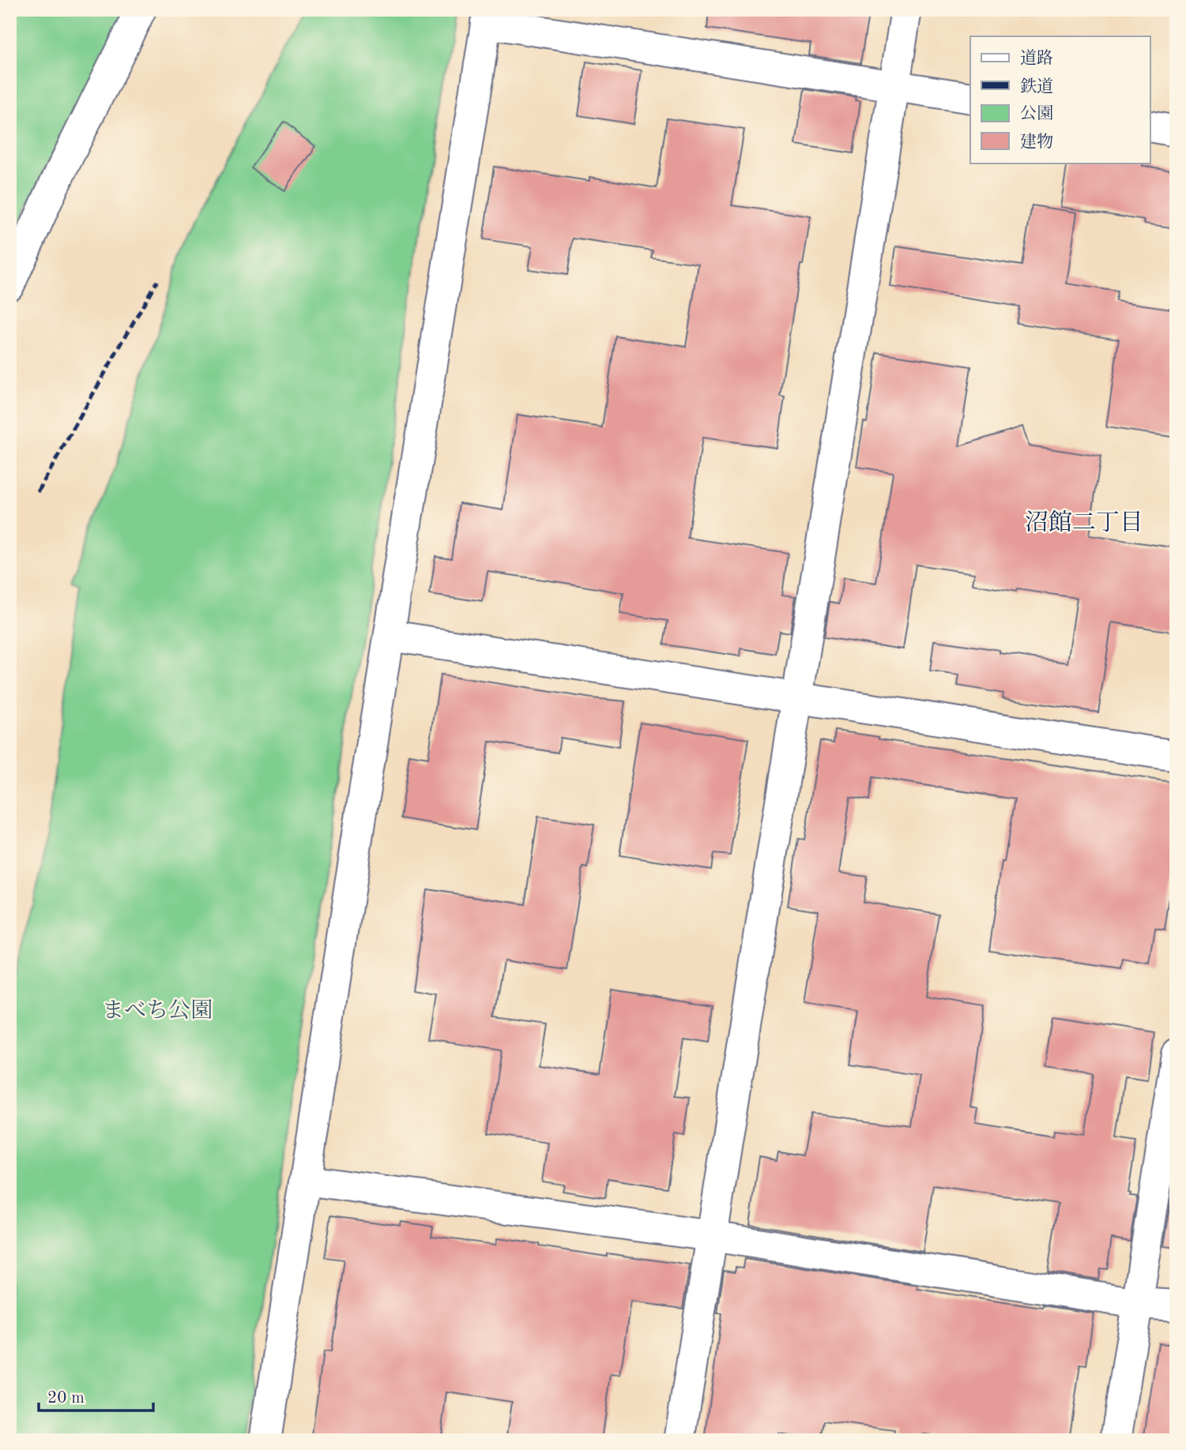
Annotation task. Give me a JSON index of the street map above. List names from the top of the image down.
{
  "districts": ["沼館二丁目"],
  "parks": ["まべち公園"],
  "legend": [
    "道路",
    "鉄道",
    "公園",
    "建物"
  ],
  "scale_bar": "20 m"
}
